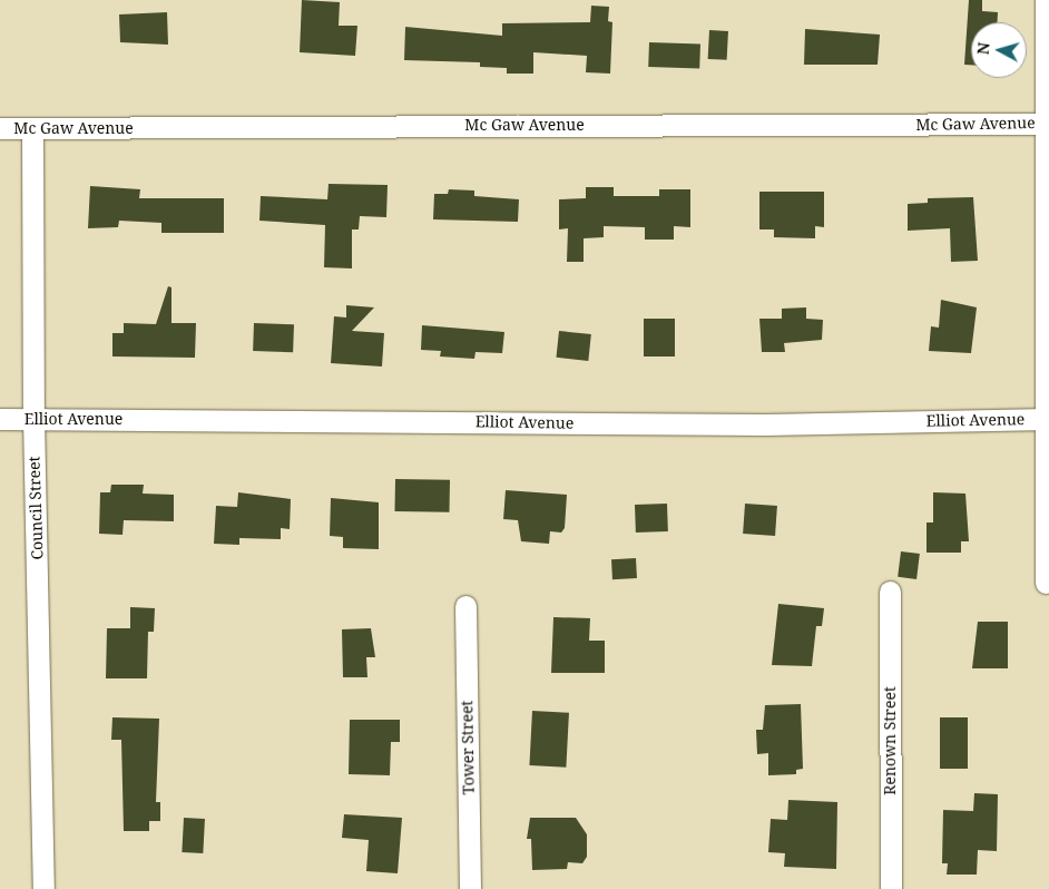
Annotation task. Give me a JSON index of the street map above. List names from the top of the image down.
{
  "streets": {
    "street": [
      "Mc Gaw Avenue",
      "Elliot Avenue",
      "Council Street",
      "Renown Street",
      "Tower Street"
    ]
  },
  "crossings": [
    ["Mc Gaw Avenue", "Council Street"],
    ["Elliot Avenue", "Council Street"]
  ],
  "north": "left"
}
